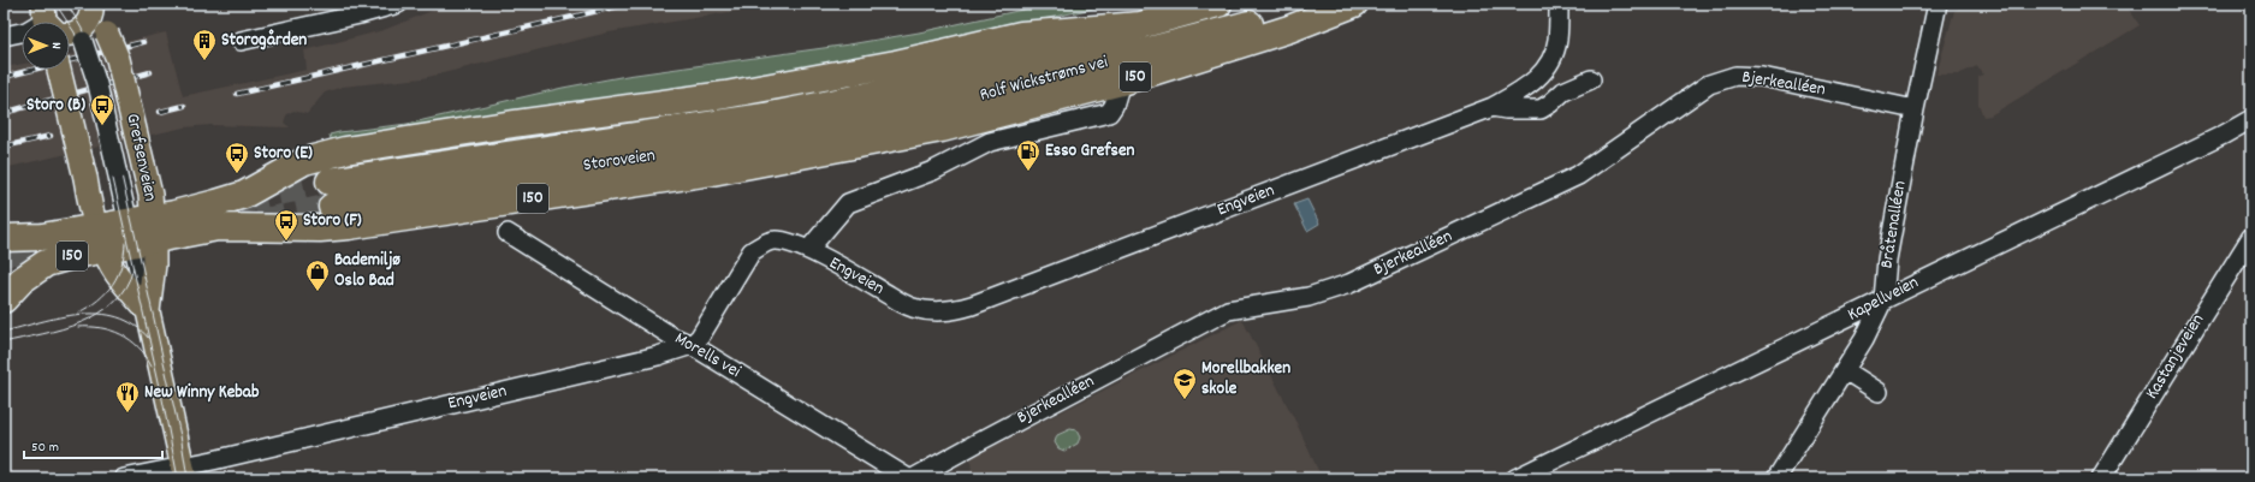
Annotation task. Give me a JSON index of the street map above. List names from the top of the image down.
{
  "streets": {
    "highway": ["150", "Rolf Wickstrøms vei", "Storoveien"],
    "main road": ["Grefsenveien"],
    "street": [
      "Bjerkealléen",
      "Engveien",
      "Bråtenalléen",
      "Kapellveien",
      "Morells vei",
      "Kastanjeveien"
    ]
  },
  "crossings": [
    ["150", "Rolf Wickstrøms vei"],
    ["150", "Grefsenveien"],
    ["Rolf Wickstrøms vei", "Storoveien"],
    ["Bjerkealléen", "Bråtenalléen"],
    ["Grefsenveien", "Engveien"],
    ["Engveien", "Morells vei"],
    ["Bråtenalléen", "Kapellveien"]
  ],
  "places": {
    "building": ["Storogården"],
    "bus stop": ["Storo (B)", "Storo (E)", "Storo (F)"],
    "fuel station": ["Esso Grefsen"],
    "shop": ["Bademiljø Oslo Bad"],
    "school or university": ["Morellbakken skole"],
    "restaurant": ["New Winny Kebab"]
  },
  "scale_bar": "50 m",
  "north": "right"
}
